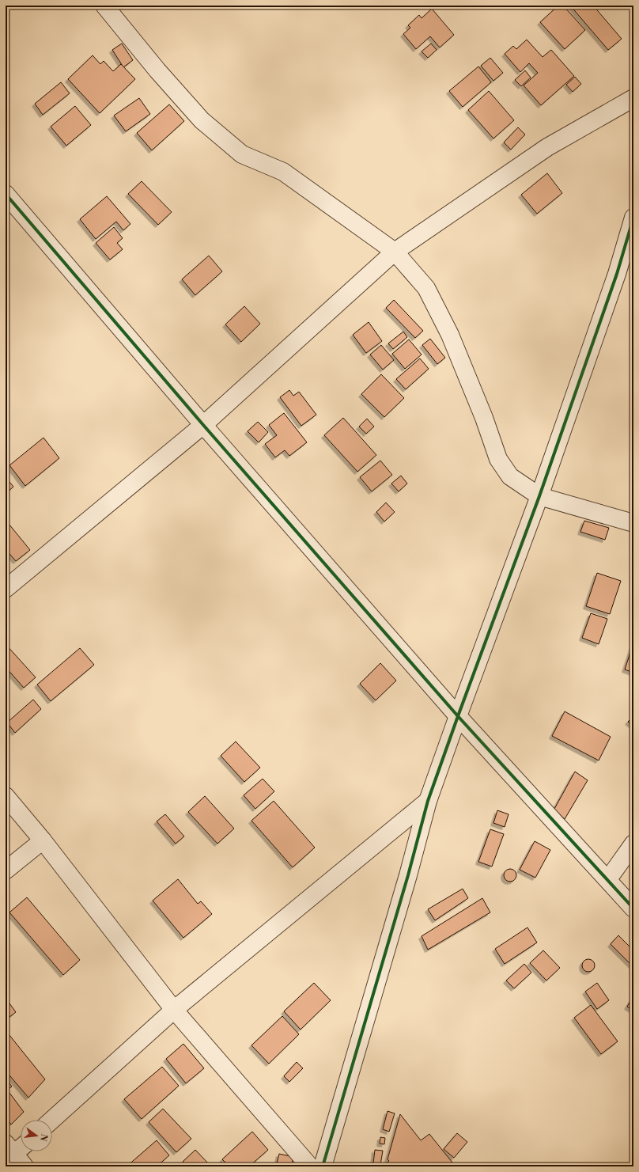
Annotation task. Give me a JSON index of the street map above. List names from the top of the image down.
{
  "north": "right"
}
